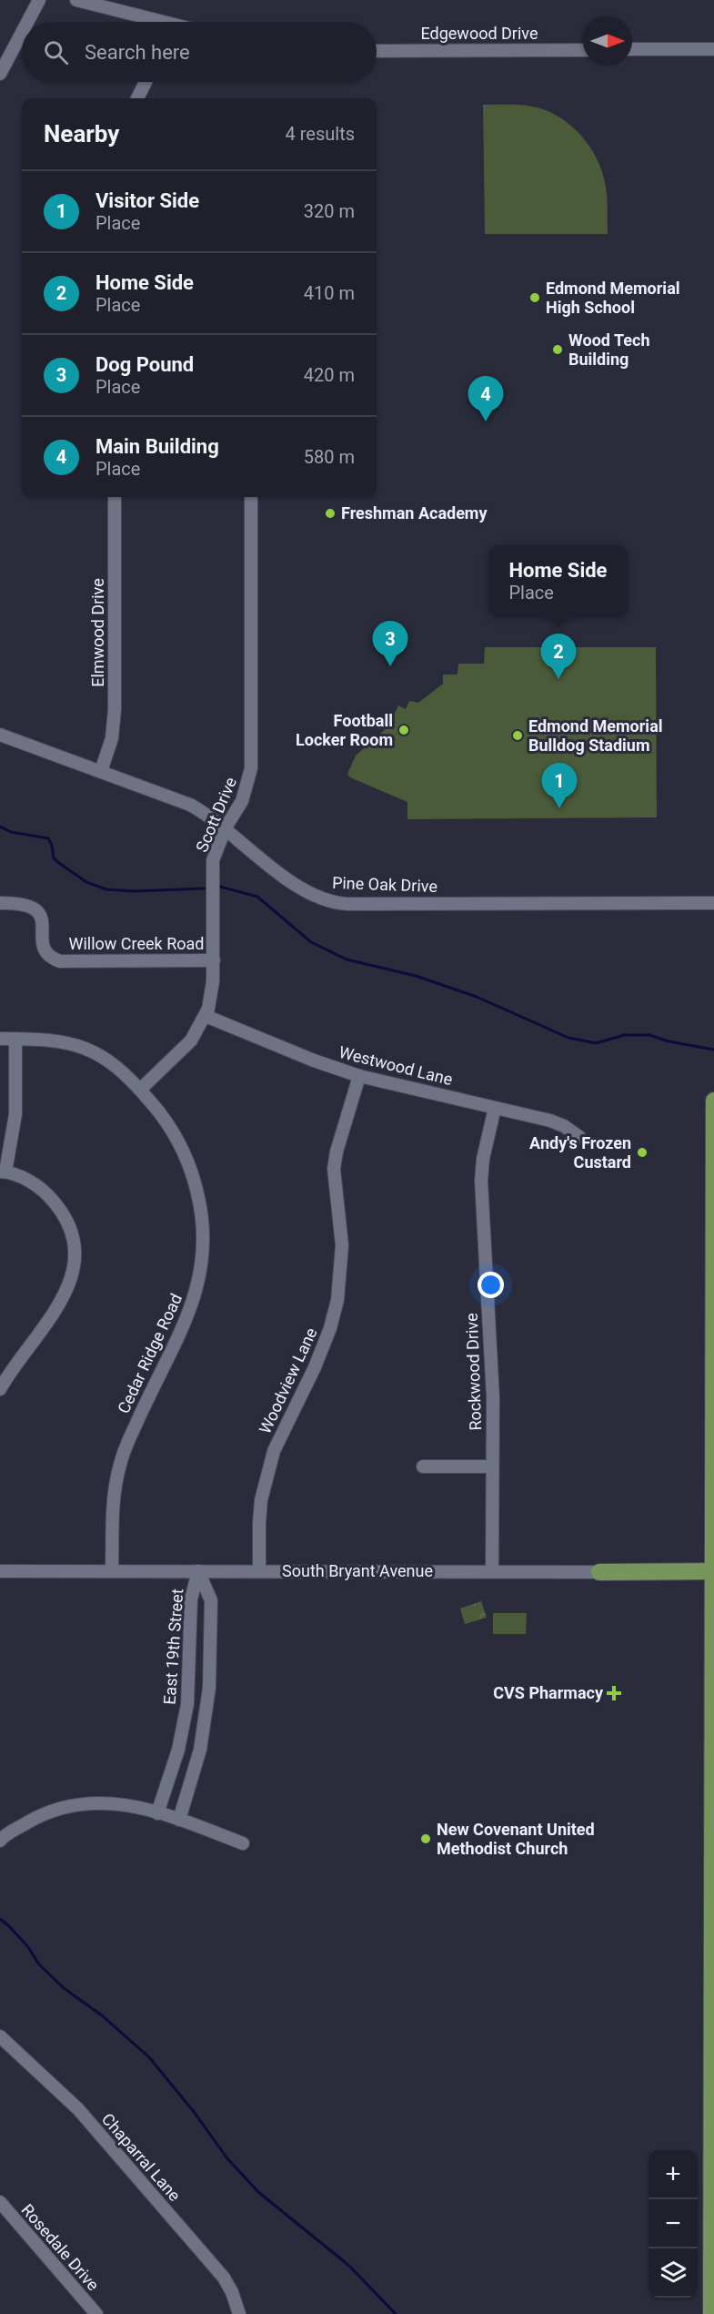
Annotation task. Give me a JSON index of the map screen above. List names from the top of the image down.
{
  "streets": {
    "main road": ["South Bryant Avenue"],
    "street": [
      "Edgewood Drive",
      "Elmwood Drive",
      "Scott Drive",
      "Pine Oak Drive",
      "Willow Creek Road",
      "Westwood Lane",
      "Cedar Ridge Road",
      "Rockwood Drive",
      "Woodview Lane",
      "East 19th Street",
      "Chaparral Lane",
      "Rosedale Drive"
    ]
  },
  "crossings": [
    ["Elmwood Drive", "Pine Oak Drive"],
    ["Scott Drive", "Pine Oak Drive"],
    ["Scott Drive", "Willow Creek Road"],
    ["Scott Drive", "Westwood Lane"],
    ["Scott Drive", "Cedar Ridge Road"],
    ["Westwood Lane", "Rockwood Drive"],
    ["Westwood Lane", "Woodview Lane"],
    ["Cedar Ridge Road", "South Bryant Avenue"],
    ["Rockwood Drive", "South Bryant Avenue"],
    ["Woodview Lane", "South Bryant Avenue"],
    ["South Bryant Avenue", "East 19th Street"]
  ],
  "places": {
    "other": [
      "Edmond Memorial High School",
      "Wood Tech Building",
      "Freshman Academy",
      "Football Locker Room",
      "Edmond Memorial Bulldog Stadium",
      "Andy's Frozen Custard",
      "New Covenant United Methodist Church"
    ],
    "health": ["CVS Pharmacy"]
  },
  "north": "right",
  "page": {
    "search": "Search here",
    "heading": ["Nearby", "4 results"],
    "list": [
      {
        "mark": "1",
        "name": "Visitor Side",
        "note": "Place",
        "value": "320 m"
      },
      {
        "mark": "2",
        "name": "Home Side",
        "note": "Place",
        "value": "410 m"
      },
      {
        "mark": "3",
        "name": "Dog Pound",
        "note": "Place",
        "value": "420 m"
      },
      {
        "mark": "4",
        "name": "Main Building",
        "note": "Place",
        "value": "580 m"
      }
    ],
    "pins": [
      "4",
      "3",
      "2",
      "1"
    ],
    "popup": ["Home Side", "Place"],
    "map_buttons": ["+", "−"]
  }
}
